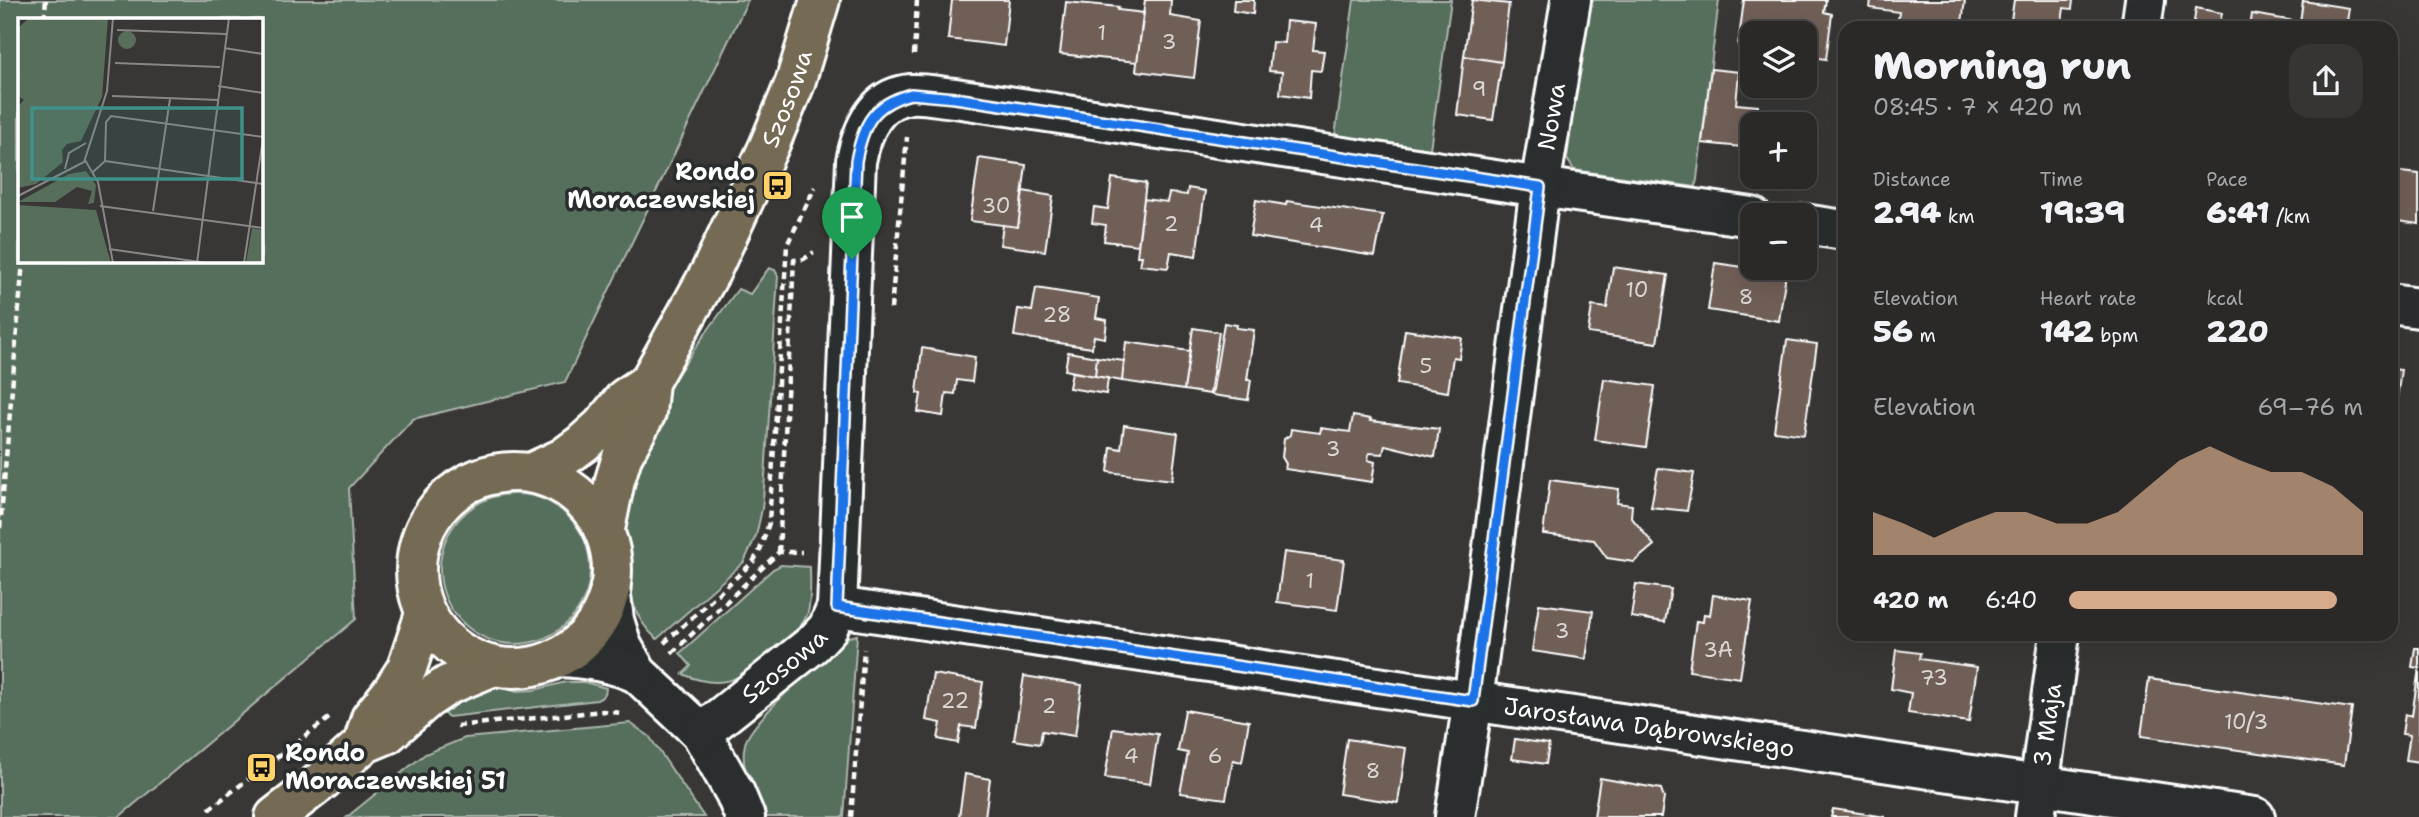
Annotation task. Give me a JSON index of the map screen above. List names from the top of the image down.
{
  "streets": {
    "main road": ["Szosowa"],
    "street": ["Nowa", "3 Maja", "Jarosława Dąbrowskiego"]
  },
  "crossings": [
    ["Szosowa", "Jarosława Dąbrowskiego"],
    ["Nowa", "Jarosława Dąbrowskiego"],
    ["3 Maja", "Jarosława Dąbrowskiego"]
  ],
  "places": {
    "bus stop": ["Rondo Moraczewskiej", "Rondo Moraczewskiej 51"]
  },
  "house_numbers": [
    "1",
    "3",
    "9",
    "30",
    "2",
    "4",
    "10",
    "8",
    "28",
    "5",
    "3",
    "1",
    "3",
    "3A",
    "73",
    "22",
    "2",
    "10/3",
    "4",
    "6",
    "8"
  ],
  "page": {
    "map_buttons": ["+", "−"],
    "heading": ["Morning run", "08:45 · 7 × 420 m"],
    "stats": [
      ["Distance", "2.94 km"],
      ["Time", "19:39"],
      ["Pace", "6:41 /km"],
      ["Elevation", "56 m"],
      ["Heart rate", "142 bpm"],
      ["kcal", "220"]
    ],
    "chart": ["Elevation", "69–76 m"],
    "list": [
      {
        "name": "420 m",
        "note": "6:40"
      }
    ]
  }
}
